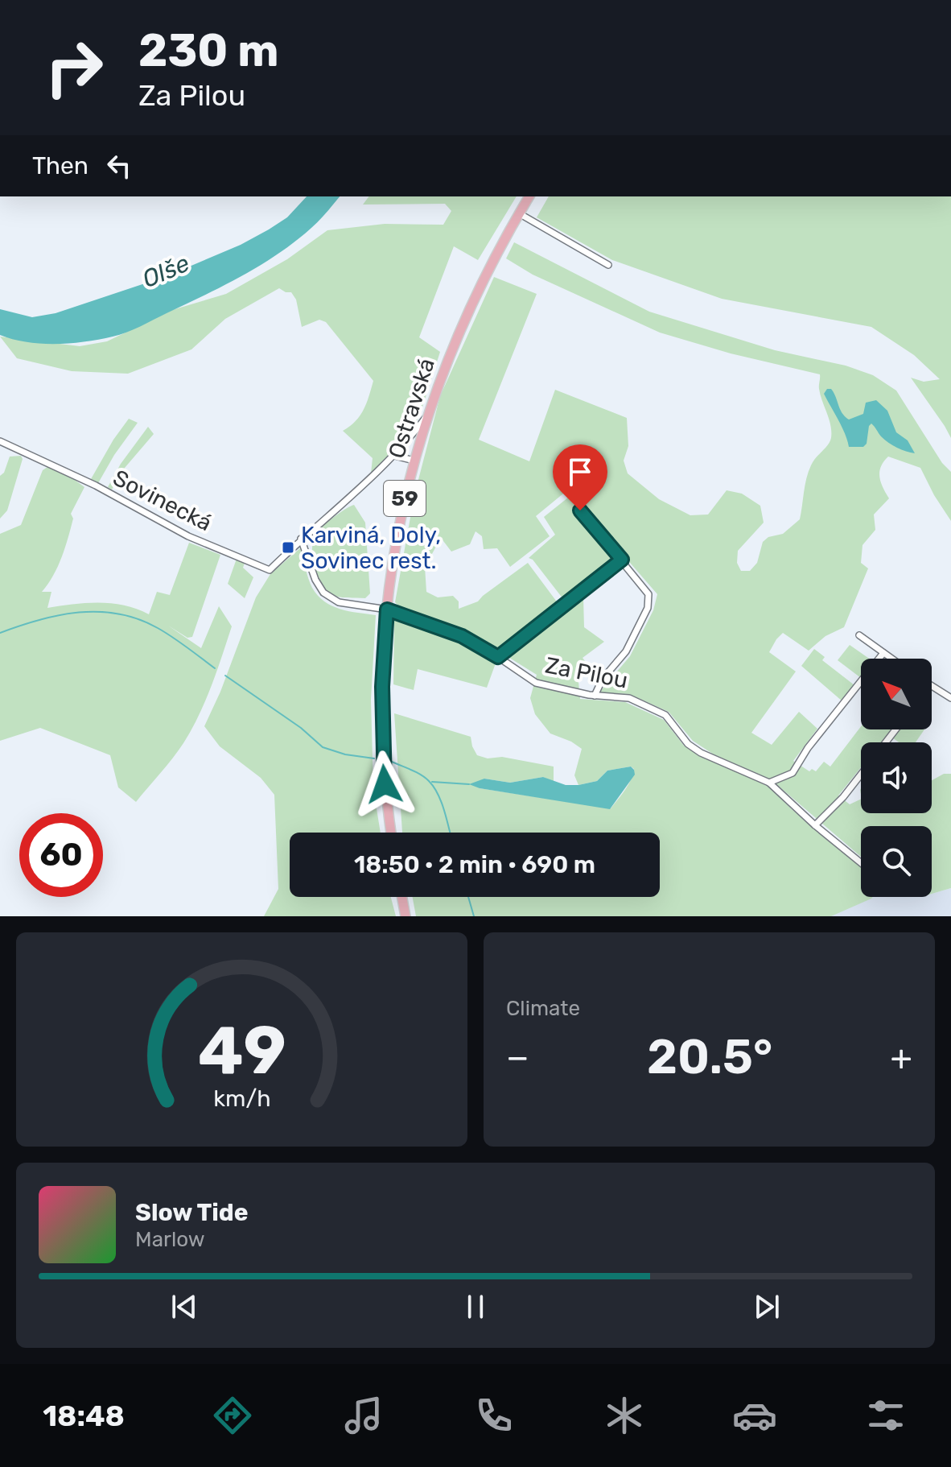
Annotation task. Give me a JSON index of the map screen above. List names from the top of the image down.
{
  "streets": {
    "main road": ["Ostravská", "59"],
    "street": ["Sovinecká", "Za Pilou"]
  },
  "crossings": [
    ["Ostravská", "Sovinecká"],
    ["Ostravská", "Za Pilou"]
  ],
  "water": ["Olše"],
  "places": {
    "transit": ["Karviná, Doly, Sovinec rest."]
  },
  "north": "top left",
  "page": {
    "turn": ["230 m", "Za Pilou"],
    "then": "Then",
    "limit": "60",
    "trip": "18:50 · 2 min · 690 m",
    "tile": "Climate",
    "heat": ["−", "20.5°", "+"],
    "song": ["Slow Tide", "Marlow"],
    "tabs": "18:48",
    "gauge": ["49", "km/h"]
  }
}
